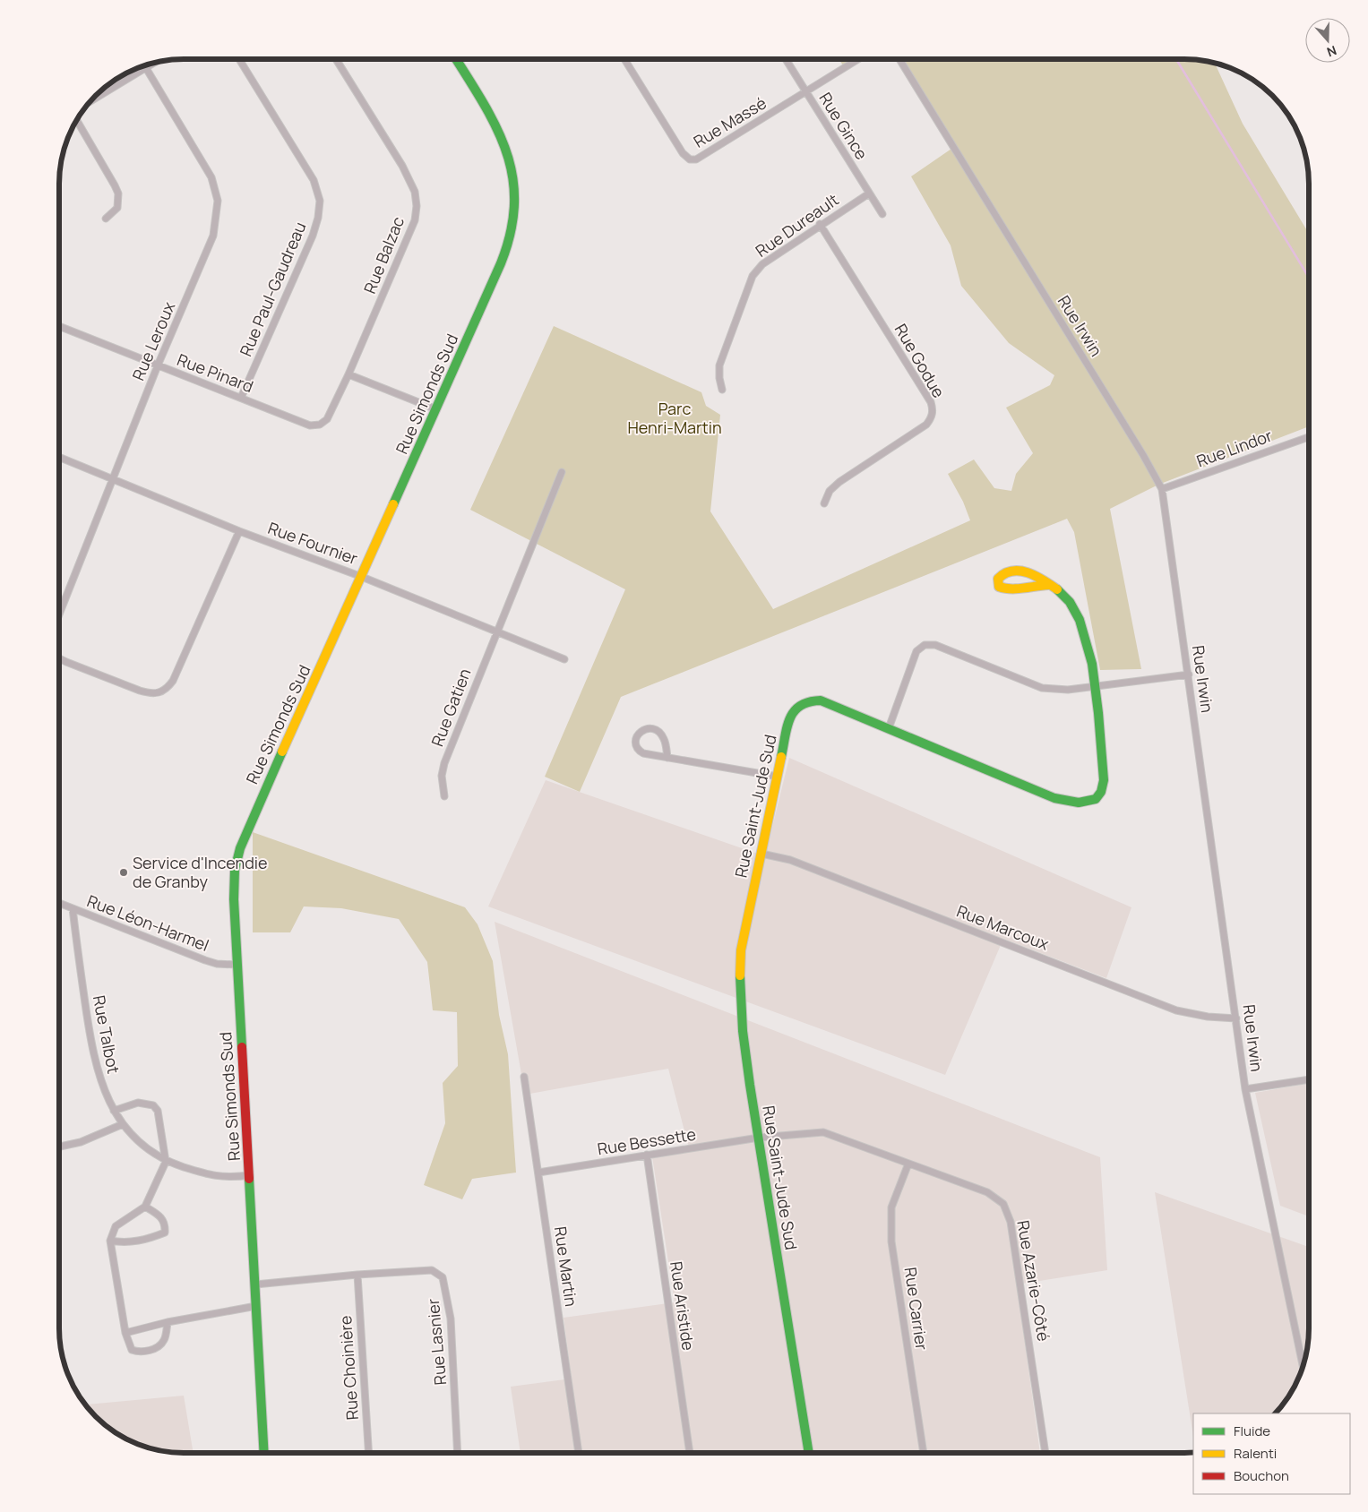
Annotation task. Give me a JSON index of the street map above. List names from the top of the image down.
{
  "streets": {
    "street": [
      "Rue Massé",
      "Rue Gince",
      "Rue Dureault",
      "Rue Balzac",
      "Rue Paul-Gaudreau",
      "Rue Irwin",
      "Rue Leroux",
      "Rue Godue",
      "Rue Pinard",
      "Rue Simonds Sud",
      "Rue Lindor",
      "Rue Fournier",
      "Rue Gatien",
      "Rue Saint-Jude Sud",
      "Rue Léon-Harmel",
      "Rue Marcoux",
      "Rue Talbot",
      "Rue Bessette",
      "Rue Martin",
      "Rue Azarie-Côté",
      "Rue Aristide",
      "Rue Carrier",
      "Rue Lasnier",
      "Rue Choinière"
    ]
  },
  "crossings": [
    ["Rue Massé", "Rue Gince"],
    ["Rue Gince", "Rue Dureault"],
    ["Rue Dureault", "Rue Godue"],
    ["Rue Balzac", "Rue Pinard"],
    ["Rue Paul-Gaudreau", "Rue Pinard"],
    ["Rue Irwin", "Rue Lindor"],
    ["Rue Irwin", "Rue Marcoux"],
    ["Rue Leroux", "Rue Pinard"],
    ["Rue Leroux", "Rue Fournier"],
    ["Rue Simonds Sud", "Rue Fournier"],
    ["Rue Simonds Sud", "Rue Léon-Harmel"],
    ["Rue Simonds Sud", "Rue Talbot"],
    ["Rue Simonds Sud", "Rue Lasnier"],
    ["Rue Fournier", "Rue Gatien"],
    ["Rue Saint-Jude Sud", "Rue Marcoux"],
    ["Rue Saint-Jude Sud", "Rue Bessette"],
    ["Rue Saint-Jude Sud", "Rue Azarie-Côté"],
    ["Rue Léon-Harmel", "Rue Talbot"],
    ["Rue Bessette", "Rue Martin"],
    ["Rue Bessette", "Rue Azarie-Côté"],
    ["Rue Bessette", "Rue Aristide"],
    ["Rue Azarie-Côté", "Rue Carrier"],
    ["Rue Lasnier", "Rue Choinière"]
  ],
  "parks": ["Parc Henri-Martin"],
  "places": ["Service d'Incendie de Granby"],
  "legend": ["Fluide", "Ralenti", "Bouchon"],
  "north": "bottom"
}
